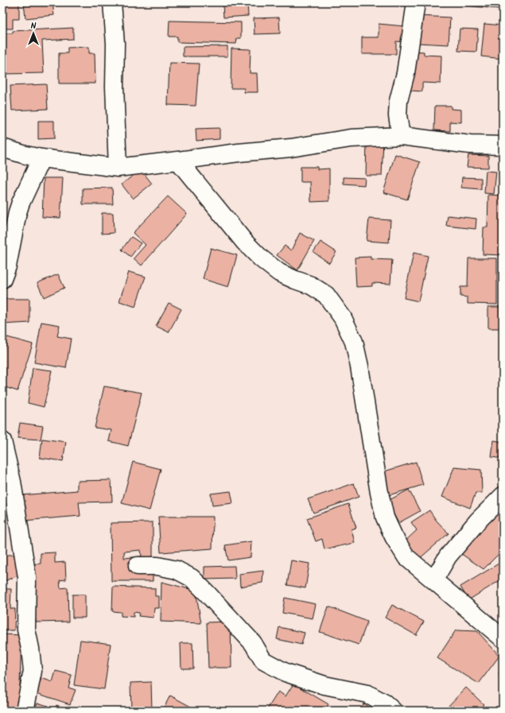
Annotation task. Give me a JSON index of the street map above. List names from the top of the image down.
{
  "north": "top"
}
